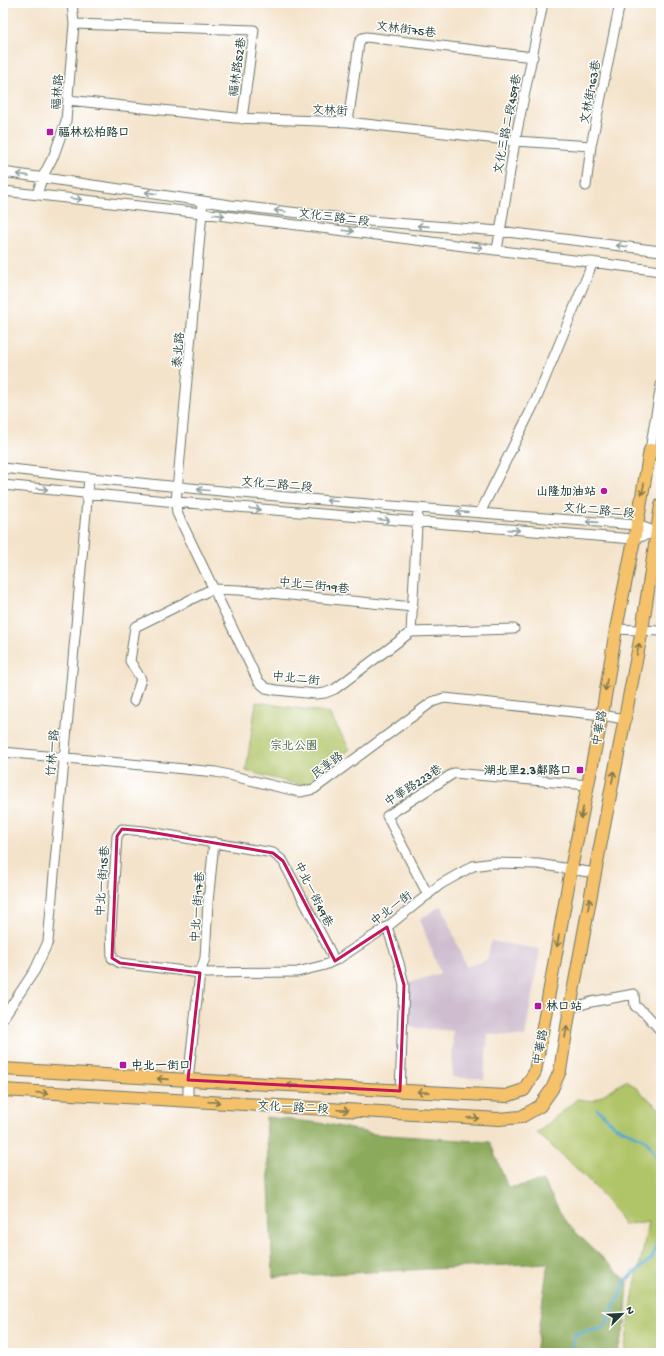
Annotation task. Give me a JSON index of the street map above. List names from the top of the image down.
{
  "streets": {
    "main road": ["中華路", "文化一路二段"],
    "street": [
      "文林街75巷",
      "福林路52巷",
      "福林路",
      "文林街163巷",
      "文林街",
      "文化三路二段459巷",
      "文化三路二段",
      "泰北路",
      "文化二路二段",
      "中北二街19巷",
      "中北二街",
      "竹林一路",
      "民享路",
      "中華路223巷",
      "中北一街15巷",
      "中北一街49巷",
      "中北一街17巷",
      "中北一街"
    ]
  },
  "crossings": [
    ["文林街75巷", "文林街"],
    ["文林街75巷", "文化三路二段459巷"],
    ["福林路52巷", "福林路"],
    ["福林路52巷", "文林街"],
    ["福林路", "文林街"],
    ["福林路", "文化三路二段"],
    ["文林街163巷", "文林街"],
    ["文林街", "文化三路二段459巷"],
    ["文化三路二段459巷", "文化三路二段"],
    ["文化三路二段", "泰北路"],
    ["泰北路", "文化二路二段"],
    ["泰北路", "中北二街"],
    ["文化二路二段", "中北二街"],
    ["文化二路二段", "中華路"],
    ["文化二路二段", "竹林一路"],
    ["中北二街19巷", "中北二街"],
    ["中華路", "民享路"],
    ["中華路", "中華路223巷"],
    ["中華路", "中北一街"],
    ["中華路", "文化一路二段"],
    ["竹林一路", "民享路"],
    ["中華路223巷", "中北一街"],
    ["中北一街15巷", "中北一街49巷"],
    ["中北一街15巷", "中北一街17巷"],
    ["中北一街15巷", "中北一街"],
    ["中北一街49巷", "中北一街17巷"],
    ["中北一街49巷", "中北一街"],
    ["中北一街17巷", "中北一街"]
  ],
  "parks": ["宗北公園"],
  "places": {
    "transit": [
      "福林松柏路口",
      "湖北里2.3鄰路口",
      "林口站",
      "中北一街口"
    ],
    "other": ["山隆加油站"]
  },
  "north": "top right"
}
